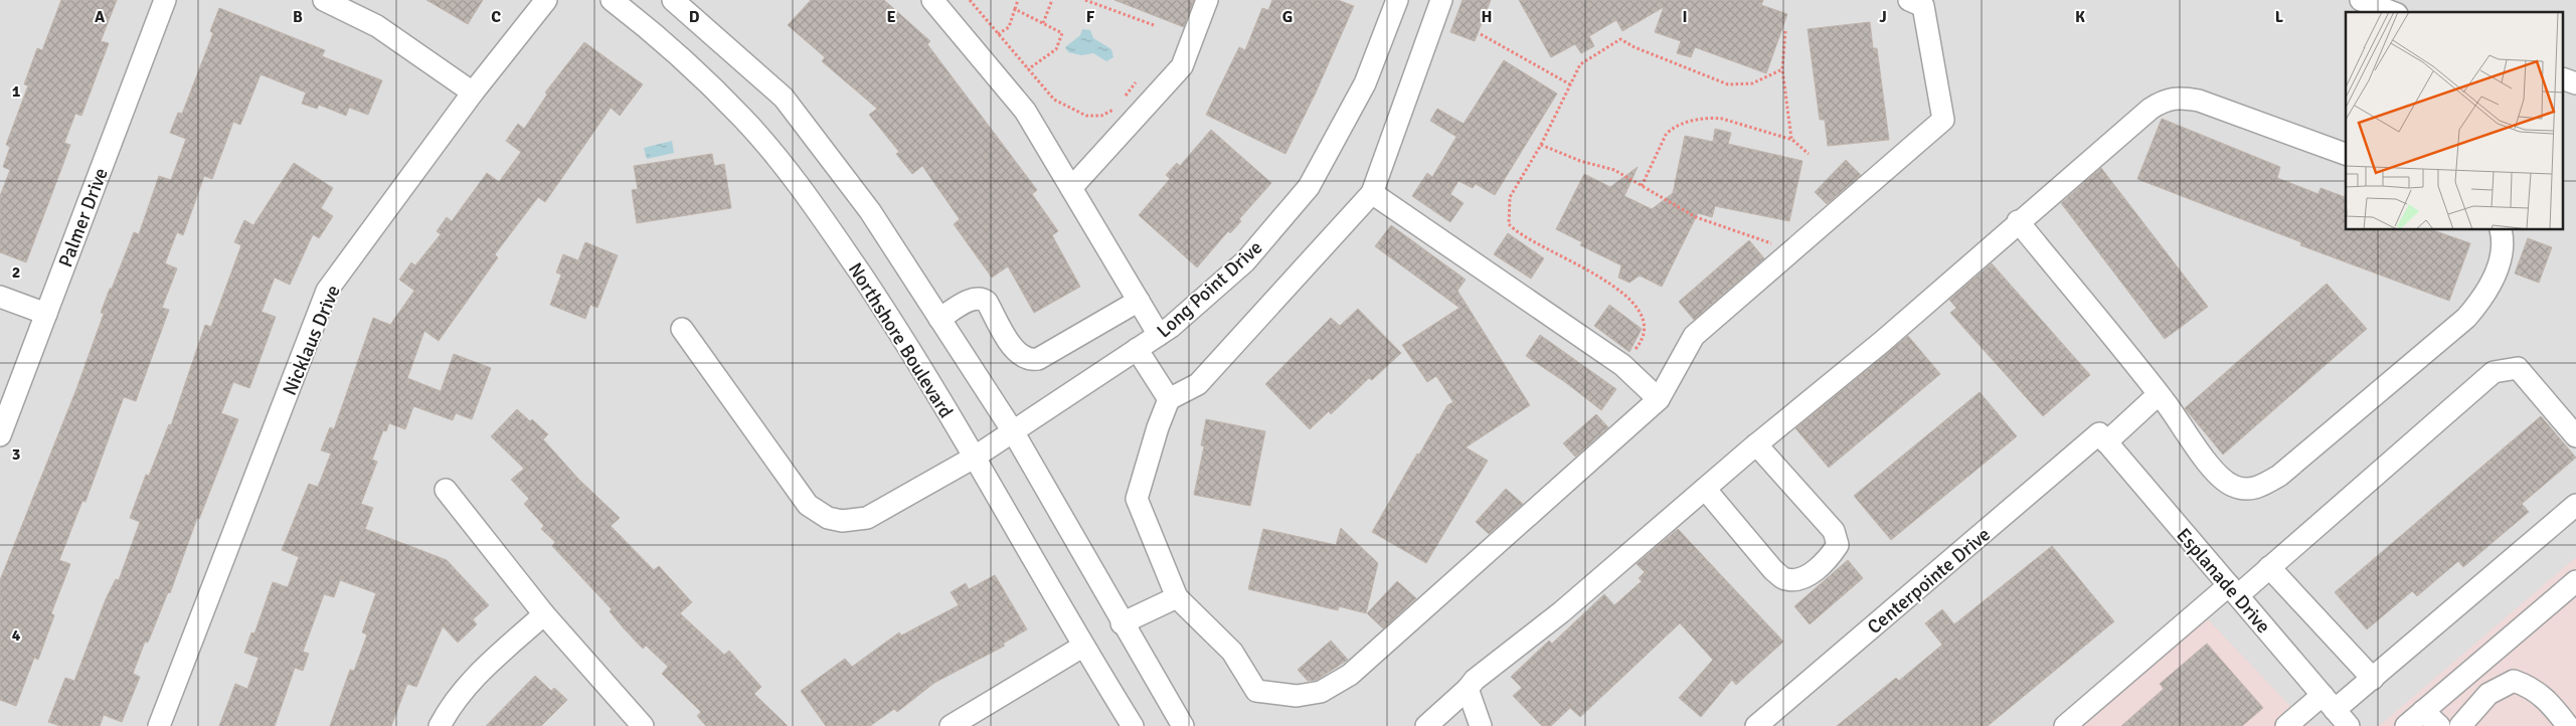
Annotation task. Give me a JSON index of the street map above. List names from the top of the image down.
{
  "streets": {
    "street": [
      "Palmer Drive",
      "Long Point Drive",
      "Nicklaus Drive",
      "Northshore Boulevard",
      "Centerpointe Drive",
      "Esplanade Drive"
    ]
  },
  "crossings": [
    ["Long Point Drive", "Northshore Boulevard"],
    ["Centerpointe Drive", "Esplanade Drive"]
  ],
  "grid": {
    "columns": [
      "A",
      "B",
      "C",
      "D",
      "E",
      "F",
      "G",
      "H",
      "I",
      "J",
      "K",
      "L"
    ],
    "rows": [
      "1",
      "2",
      "3",
      "4"
    ]
  }
}
